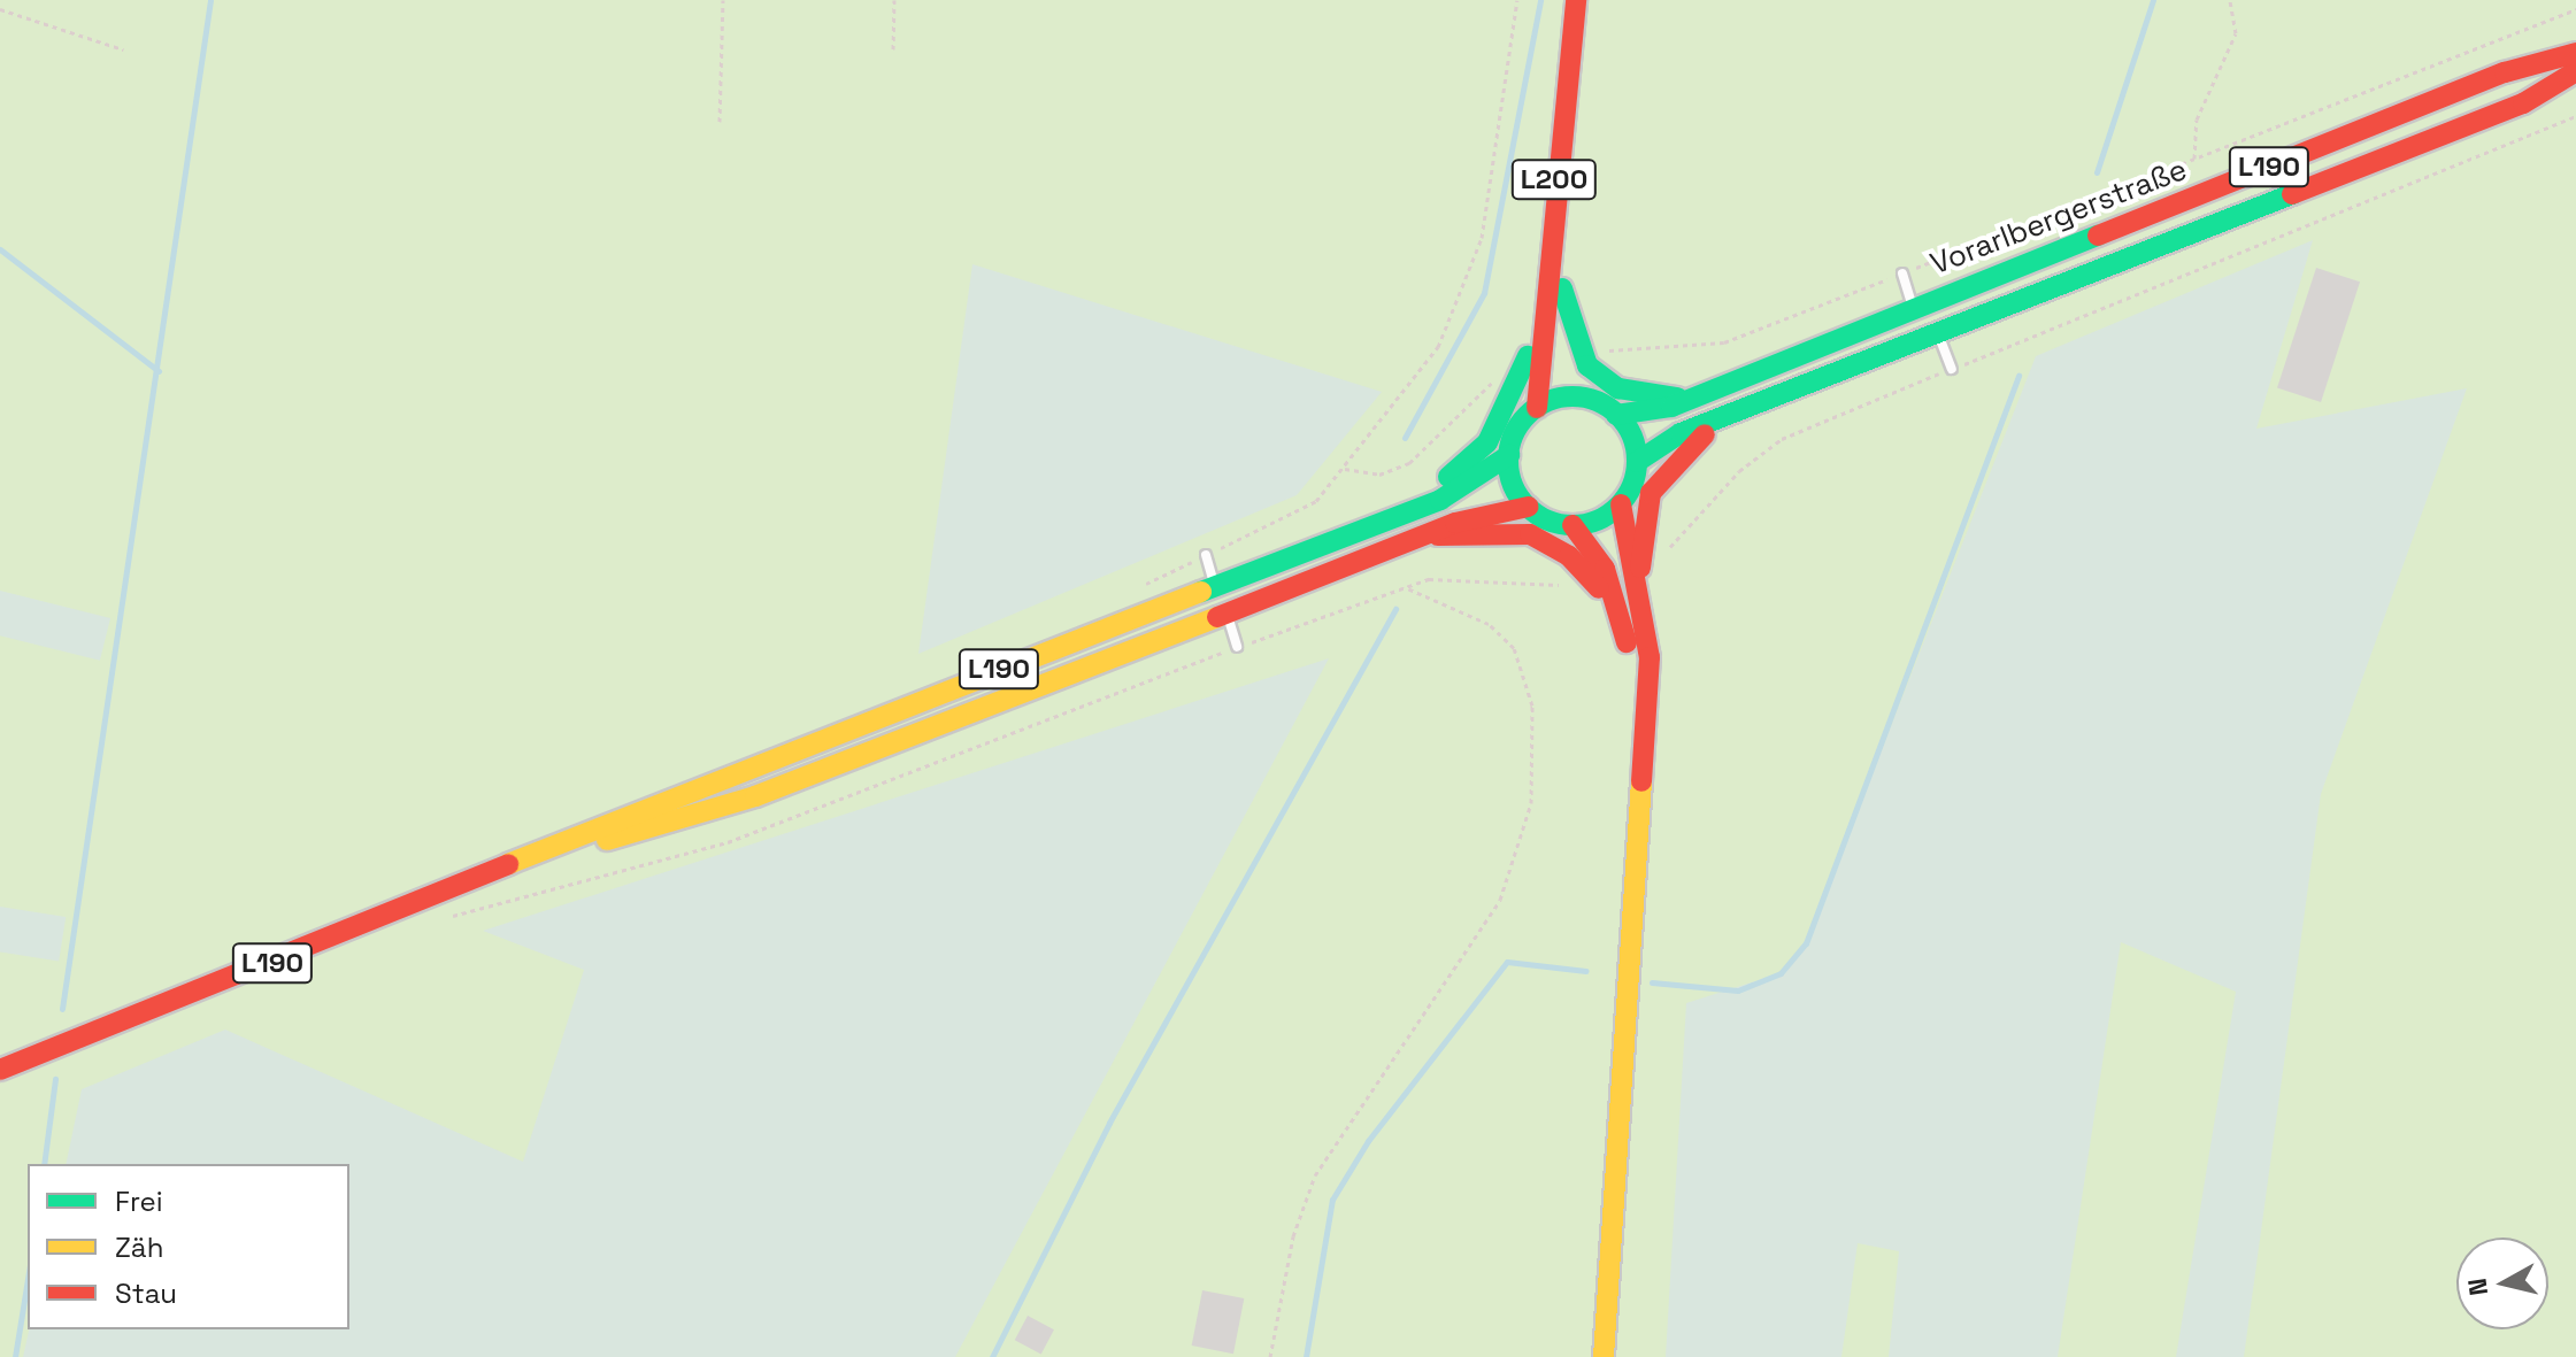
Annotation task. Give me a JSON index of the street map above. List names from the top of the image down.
{
  "streets": {
    "main road": ["L190", "L200", "Vorarlbergerstraße"]
  },
  "crossings": [
    ["L190", "L200"],
    ["L190", "Vorarlbergerstraße"],
    ["L200", "Vorarlbergerstraße"]
  ],
  "legend": ["Frei", "Zäh", "Stau"],
  "north": "left"
}
